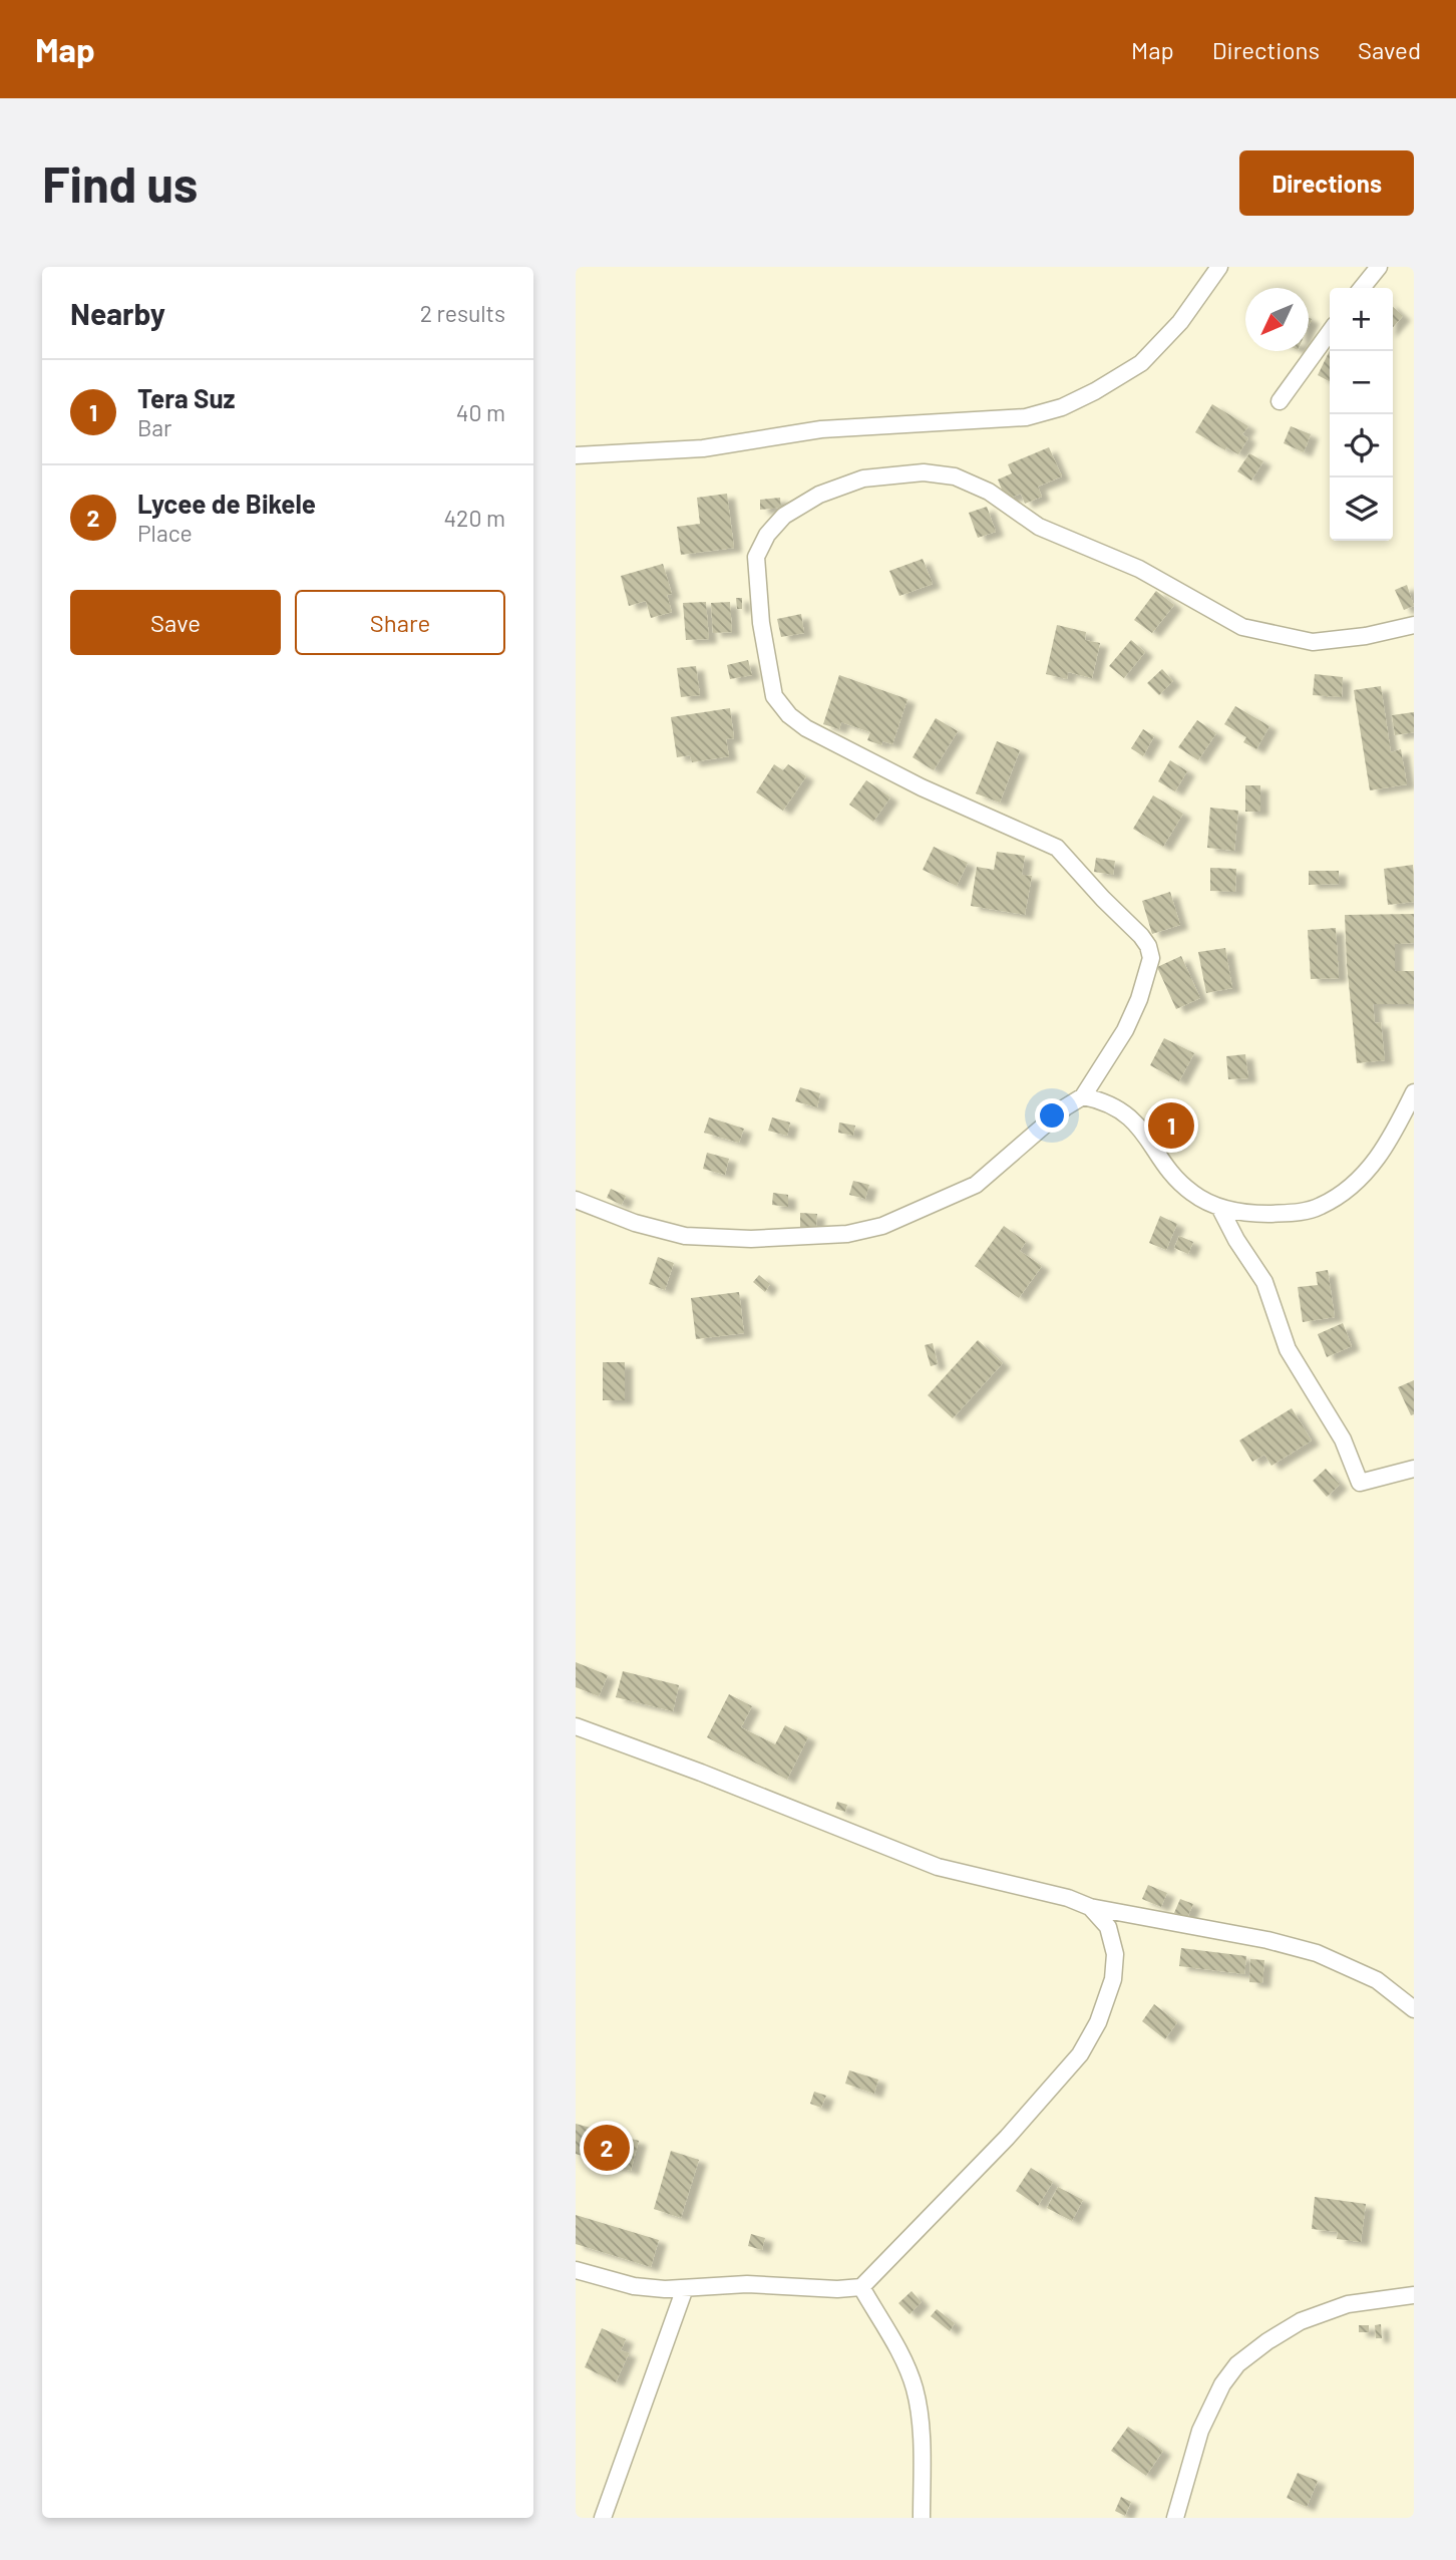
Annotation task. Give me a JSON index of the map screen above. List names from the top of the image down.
{
  "north": "bottom left",
  "page": {
    "header": "Map",
    "nav": ["Map", "Directions", "Saved"],
    "buttons": [
      "Directions",
      ["Save", "Share"]
    ],
    "title": "Find us",
    "heading": ["Nearby", "2 results"],
    "map_buttons": ["+", "−"],
    "list": [
      {
        "mark": "1",
        "name": "Tera Suz",
        "note": "Bar",
        "value": "40 m"
      },
      {
        "mark": "2",
        "name": "Lycee de Bikele",
        "note": "Place",
        "value": "420 m"
      }
    ],
    "pins": ["1", "2"]
  }
}
